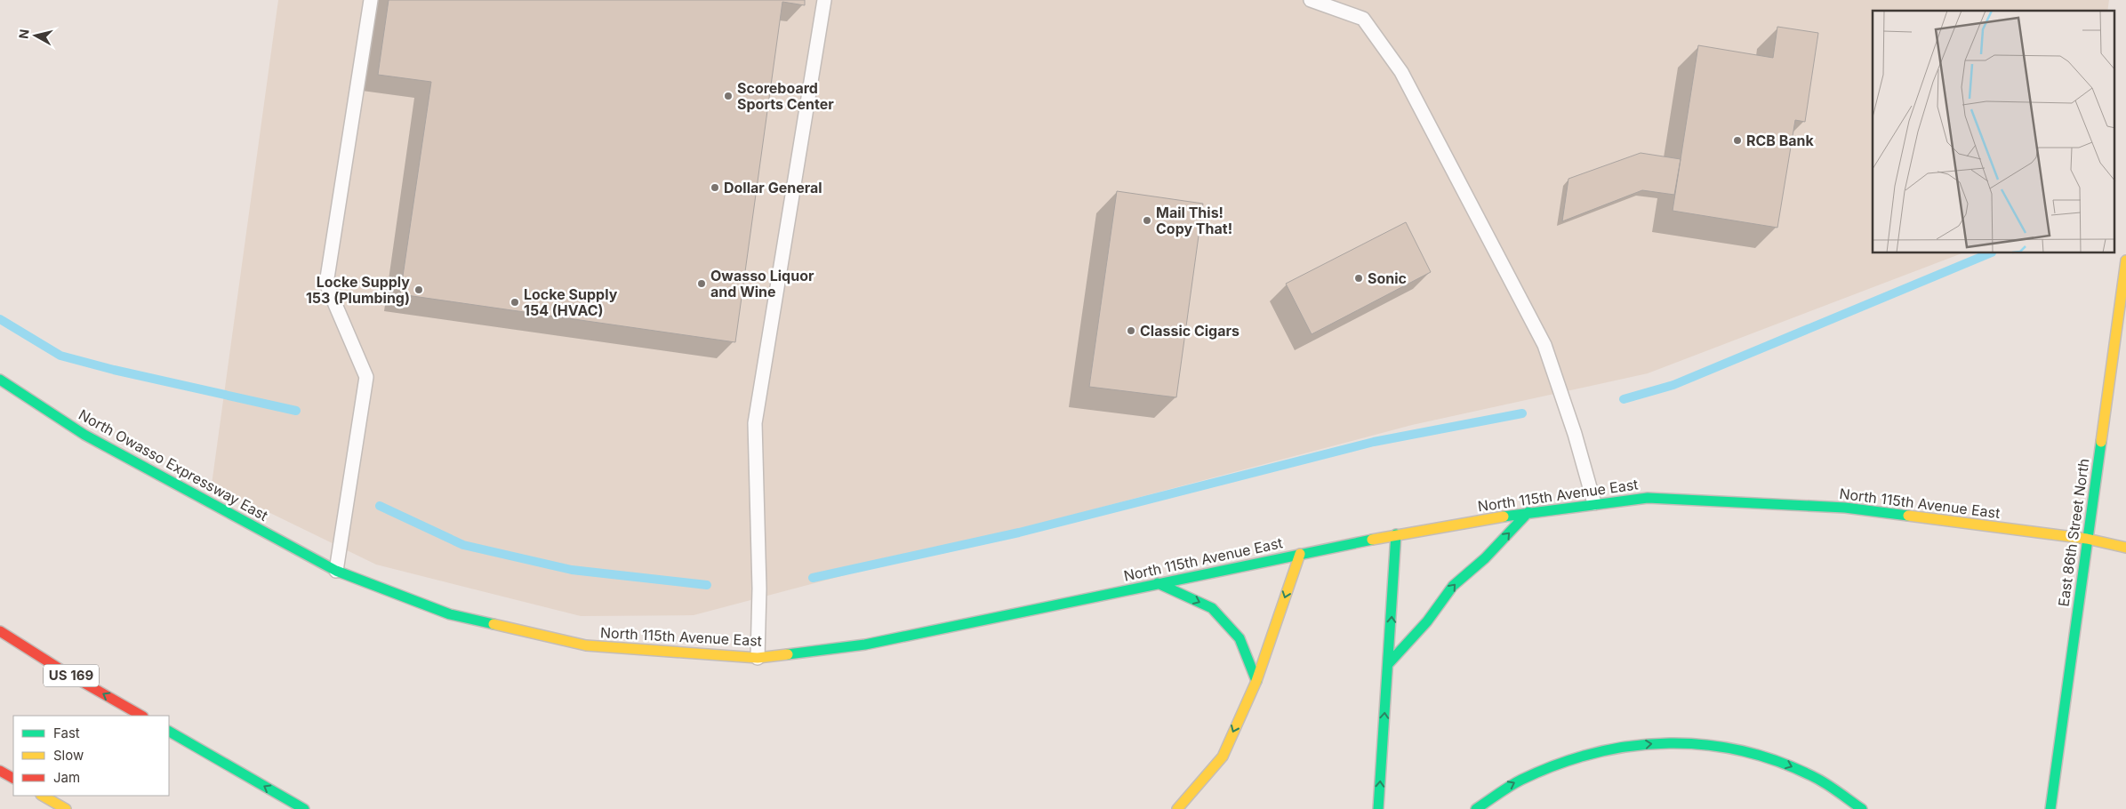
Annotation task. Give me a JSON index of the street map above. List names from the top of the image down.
{
  "streets": {
    "main road": [
      "North Owasso Expressway East",
      "North 115th Avenue East",
      "East 86th Street North",
      "US 169"
    ]
  },
  "crossings": [
    ["North Owasso Expressway East", "North 115th Avenue East"],
    ["North 115th Avenue East", "East 86th Street North"]
  ],
  "places": [
    "Scoreboard Sports Center",
    "RCB Bank",
    "Dollar General",
    "Mail This! Copy That!",
    "Sonic",
    "Owasso Liquor and Wine",
    "Locke Supply 153 (Plumbing)",
    "Locke Supply 154 (HVAC)",
    "Classic Cigars"
  ],
  "legend": ["Fast", "Slow", "Jam"],
  "north": "left"
}
